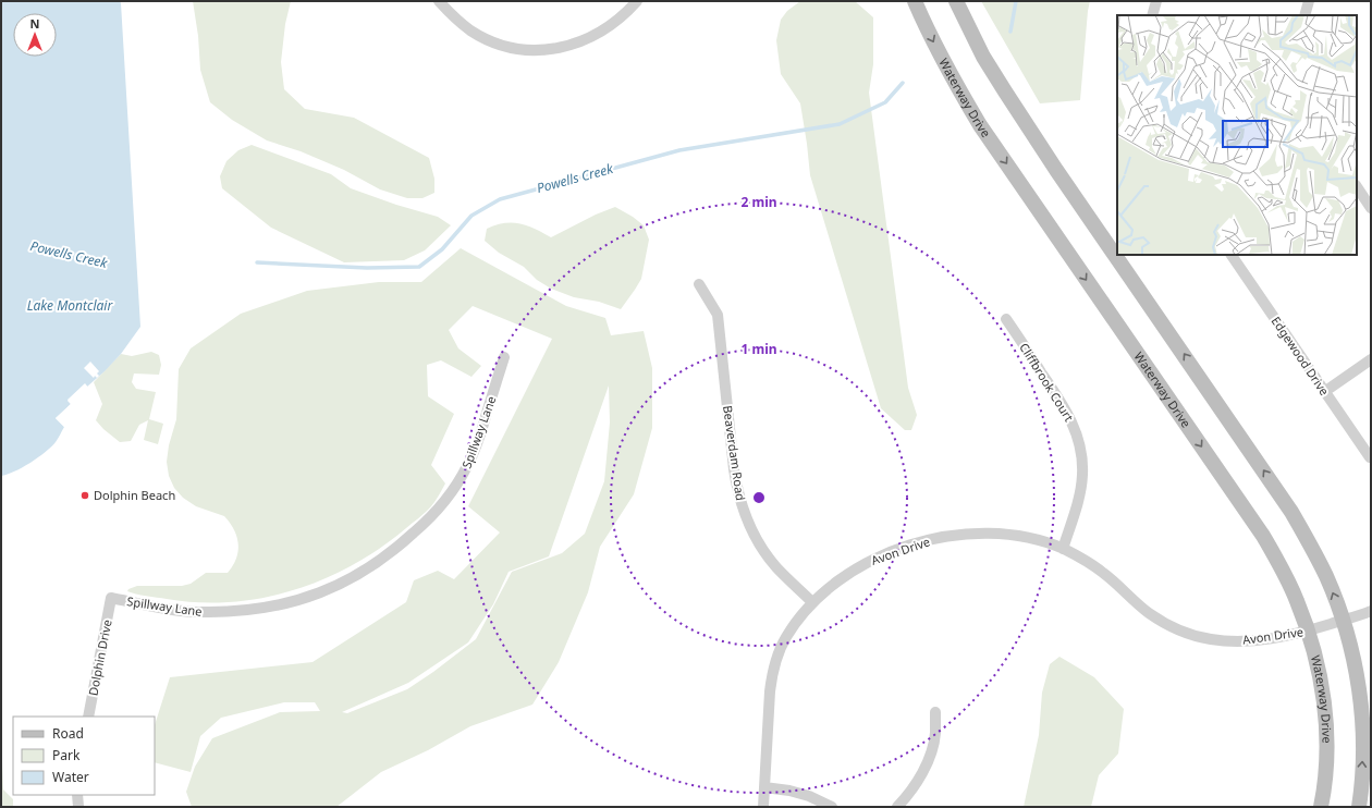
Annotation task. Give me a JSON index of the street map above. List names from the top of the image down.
{
  "streets": {
    "main road": ["Waterway Drive"],
    "street": [
      "Edgewood Drive",
      "Cliffbrook Court",
      "Spillway Lane",
      "Beaverdam Road",
      "Avon Drive",
      "Dolphin Drive"
    ]
  },
  "crossings": [
    ["Waterway Drive", "Avon Drive"],
    ["Cliffbrook Court", "Avon Drive"],
    ["Spillway Lane", "Dolphin Drive"],
    ["Beaverdam Road", "Avon Drive"]
  ],
  "water": ["Powells Creek", "Lake Montclair"],
  "places": ["Dolphin Beach"],
  "legend": ["Road", "Park", "Water"],
  "north": "top",
  "rings": ["2 min", "1 min"]
}
